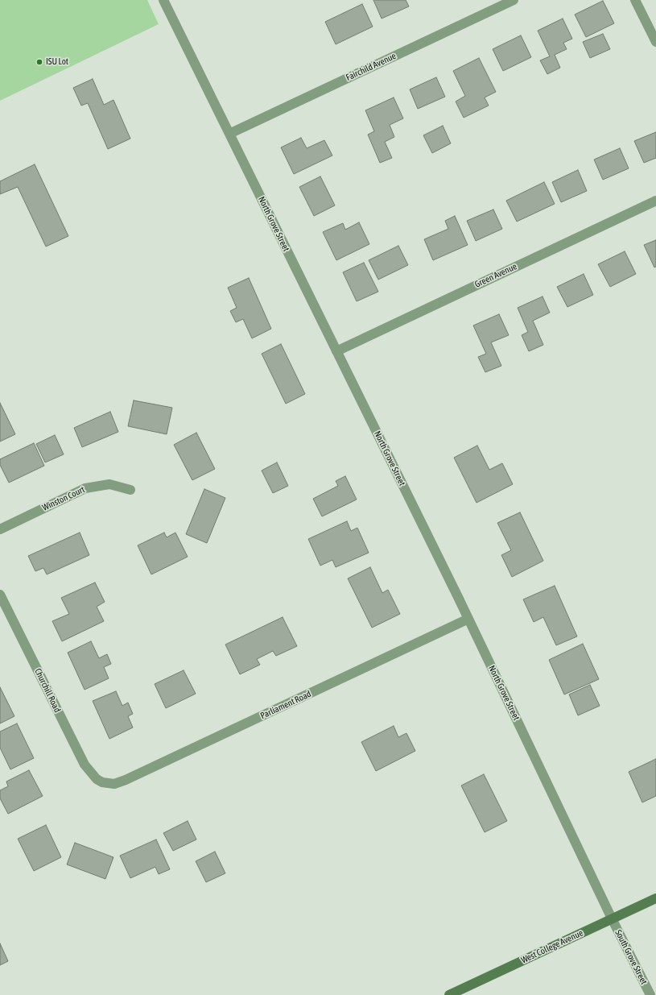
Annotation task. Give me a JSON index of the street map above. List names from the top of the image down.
{
  "streets": {
    "main road": ["West College Avenue"],
    "street": [
      "Fairchild Avenue",
      "North Grove Street",
      "Green Avenue",
      "Winston Court",
      "Churchill Road",
      "Parliament Road",
      "South Grove Street"
    ]
  },
  "crossings": [
    ["Fairchild Avenue", "North Grove Street"],
    ["North Grove Street", "Green Avenue"],
    ["North Grove Street", "Parliament Road"],
    ["North Grove Street", "West College Avenue"],
    ["North Grove Street", "South Grove Street"],
    ["Churchill Road", "Parliament Road"],
    ["West College Avenue", "South Grove Street"]
  ],
  "places": ["ISU Lot"]
}
